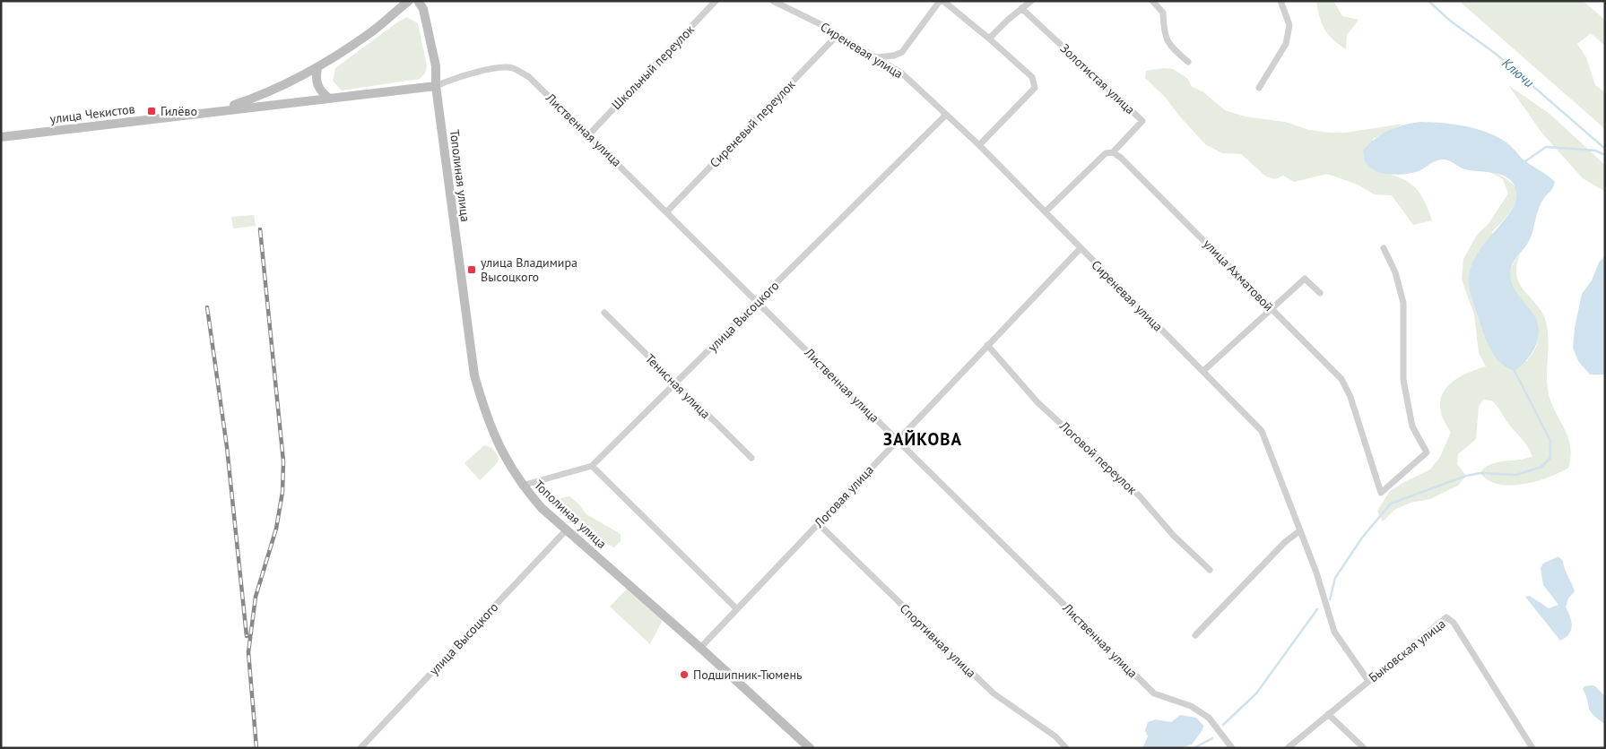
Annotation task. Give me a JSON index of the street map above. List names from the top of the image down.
{
  "streets": {
    "main road": ["улица Чекистов", "Тополиная улица"],
    "street": [
      "Сиреневая улица",
      "Школьный переулок",
      "Золотистая улица",
      "Сиреневый переулок",
      "Лиственная улица",
      "улица Ахматовой",
      "улица Высоцкого",
      "Тенисная улица",
      "Логовой переулок",
      "Логовая улица",
      "Спортивная улица",
      "Быковская улица"
    ]
  },
  "crossings": [
    ["Сиреневая улица", "Сиреневый переулок"],
    ["Сиреневая улица", "улица Высоцкого"],
    ["Сиреневая улица", "Логовая улица"],
    ["Сиреневая улица", "Быковская улица"],
    ["Школьный переулок", "Лиственная улица"],
    ["Золотистая улица", "улица Ахматовой"],
    ["Сиреневый переулок", "Лиственная улица"],
    ["Лиственная улица", "Тополиная улица"],
    ["Лиственная улица", "улица Высоцкого"],
    ["Лиственная улица", "Логовая улица"],
    ["Тополиная улица", "улица Высоцкого"],
    ["Тополиная улица", "Логовая улица"],
    ["улица Высоцкого", "Тенисная улица"],
    ["Логовой переулок", "Логовая улица"],
    ["Логовая улица", "Спортивная улица"]
  ],
  "districts": ["ЗАЙКОВА"],
  "water": ["Ключи"],
  "places": {
    "transit": ["Гилёво", "улица Владимира Высоцкого"],
    "other": ["Подшипник-Тюмень"]
  }
}
